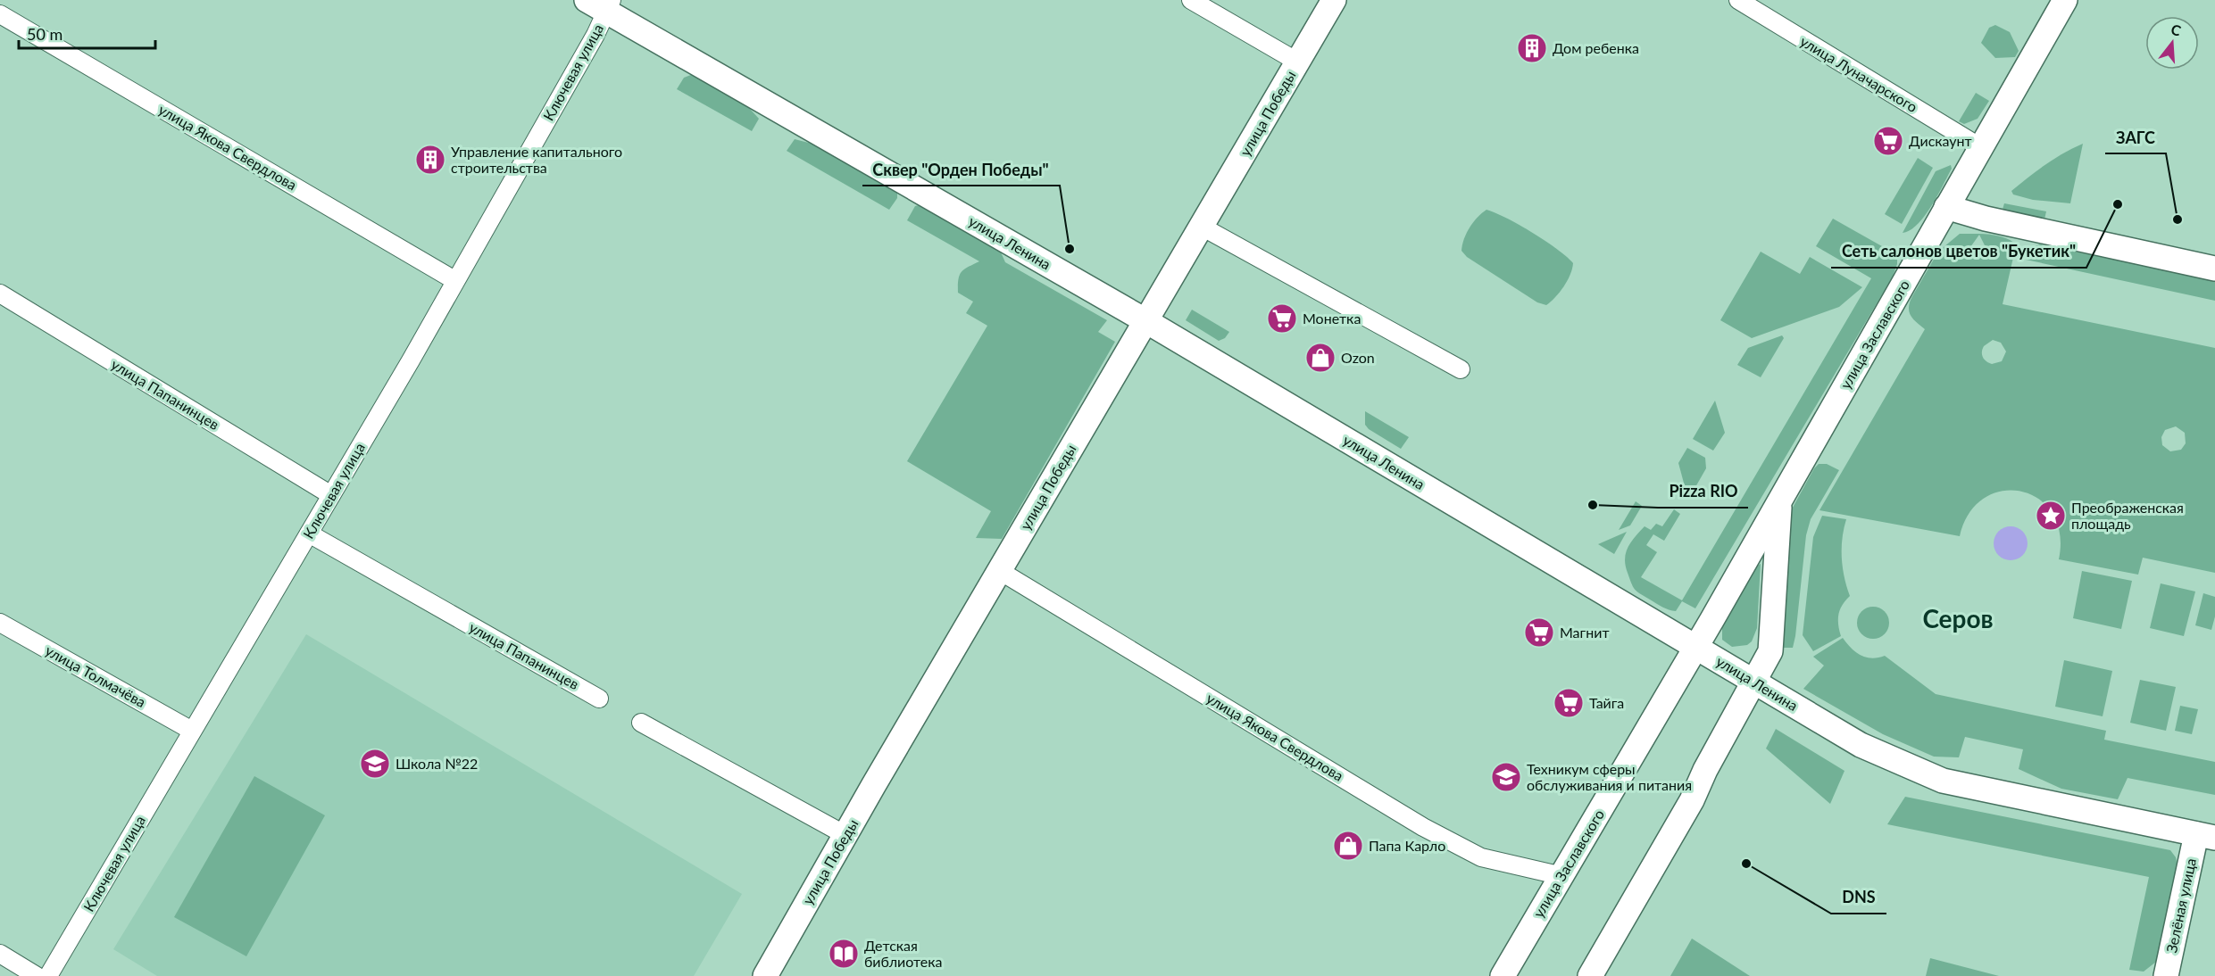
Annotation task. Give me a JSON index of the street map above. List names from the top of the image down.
{
  "streets": {
    "main road": [
      "улица Победы",
      "улица Ленина",
      "улица Заславского",
      "Зелёная улица"
    ],
    "street": [
      "Ключевая улица",
      "улица Луначарского",
      "улица Якова Свердлова",
      "улица Папанинцев",
      "улица Толмачёва"
    ]
  },
  "crossings": [
    ["Ключевая улица", "улица Якова Свердлова"],
    ["Ключевая улица", "улица Ленина"],
    ["Ключевая улица", "улица Папанинцев"],
    ["Ключевая улица", "улица Толмачёва"],
    ["улица Луначарского", "улица Заславского"],
    ["улица Победы", "улица Якова Свердлова"],
    ["улица Победы", "улица Ленина"],
    ["улица Якова Свердлова", "улица Заславского"],
    ["улица Ленина", "улица Заславского"],
    ["улица Ленина", "Зелёная улица"]
  ],
  "districts": ["Серов"],
  "places": {
    "building": ["Дом ребенка", "Управление капитального строительства"],
    "supermarket": [
      "Дискаунт",
      "Монетка",
      "Магнит",
      "Тайга"
    ],
    "other": [
      "Сеть салонов цветов \"Букетик\"",
      "ЗАГС",
      "Сквер \"Орден Победы\"",
      "Pizza RIO",
      "DNS"
    ],
    "shop": ["Ozon", "Папа Карло"],
    "place": ["Преображенская площадь"],
    "school or university": ["Школа №22", "Техникум сферы обслуживания и питания"],
    "library": ["Детская библиотека"]
  },
  "scale_bar": "50 m",
  "north": "top"
}
